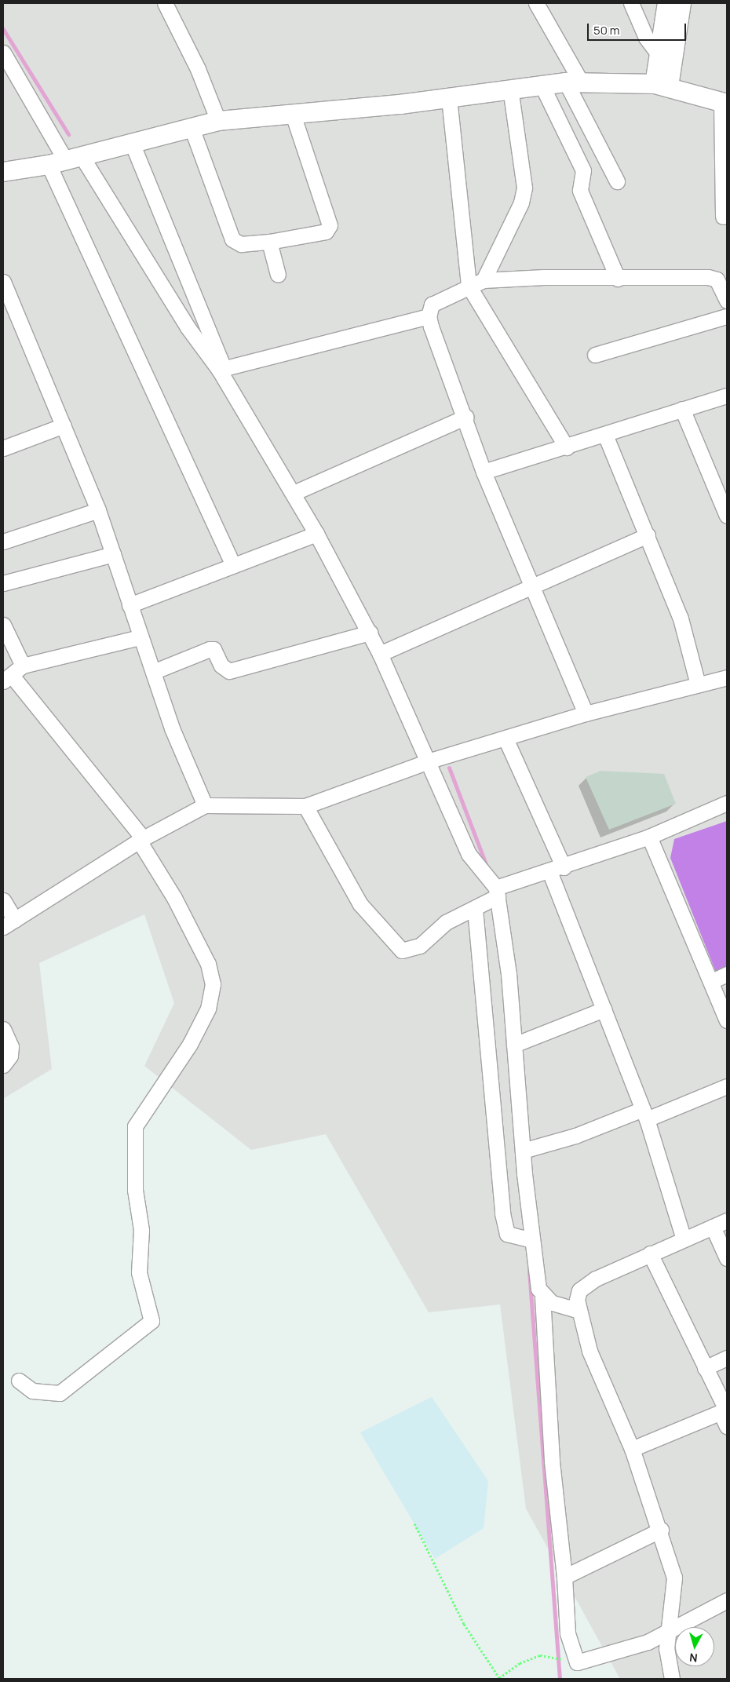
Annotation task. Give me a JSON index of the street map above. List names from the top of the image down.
{
  "scale_bar": "50 m",
  "north": "bottom"
}
